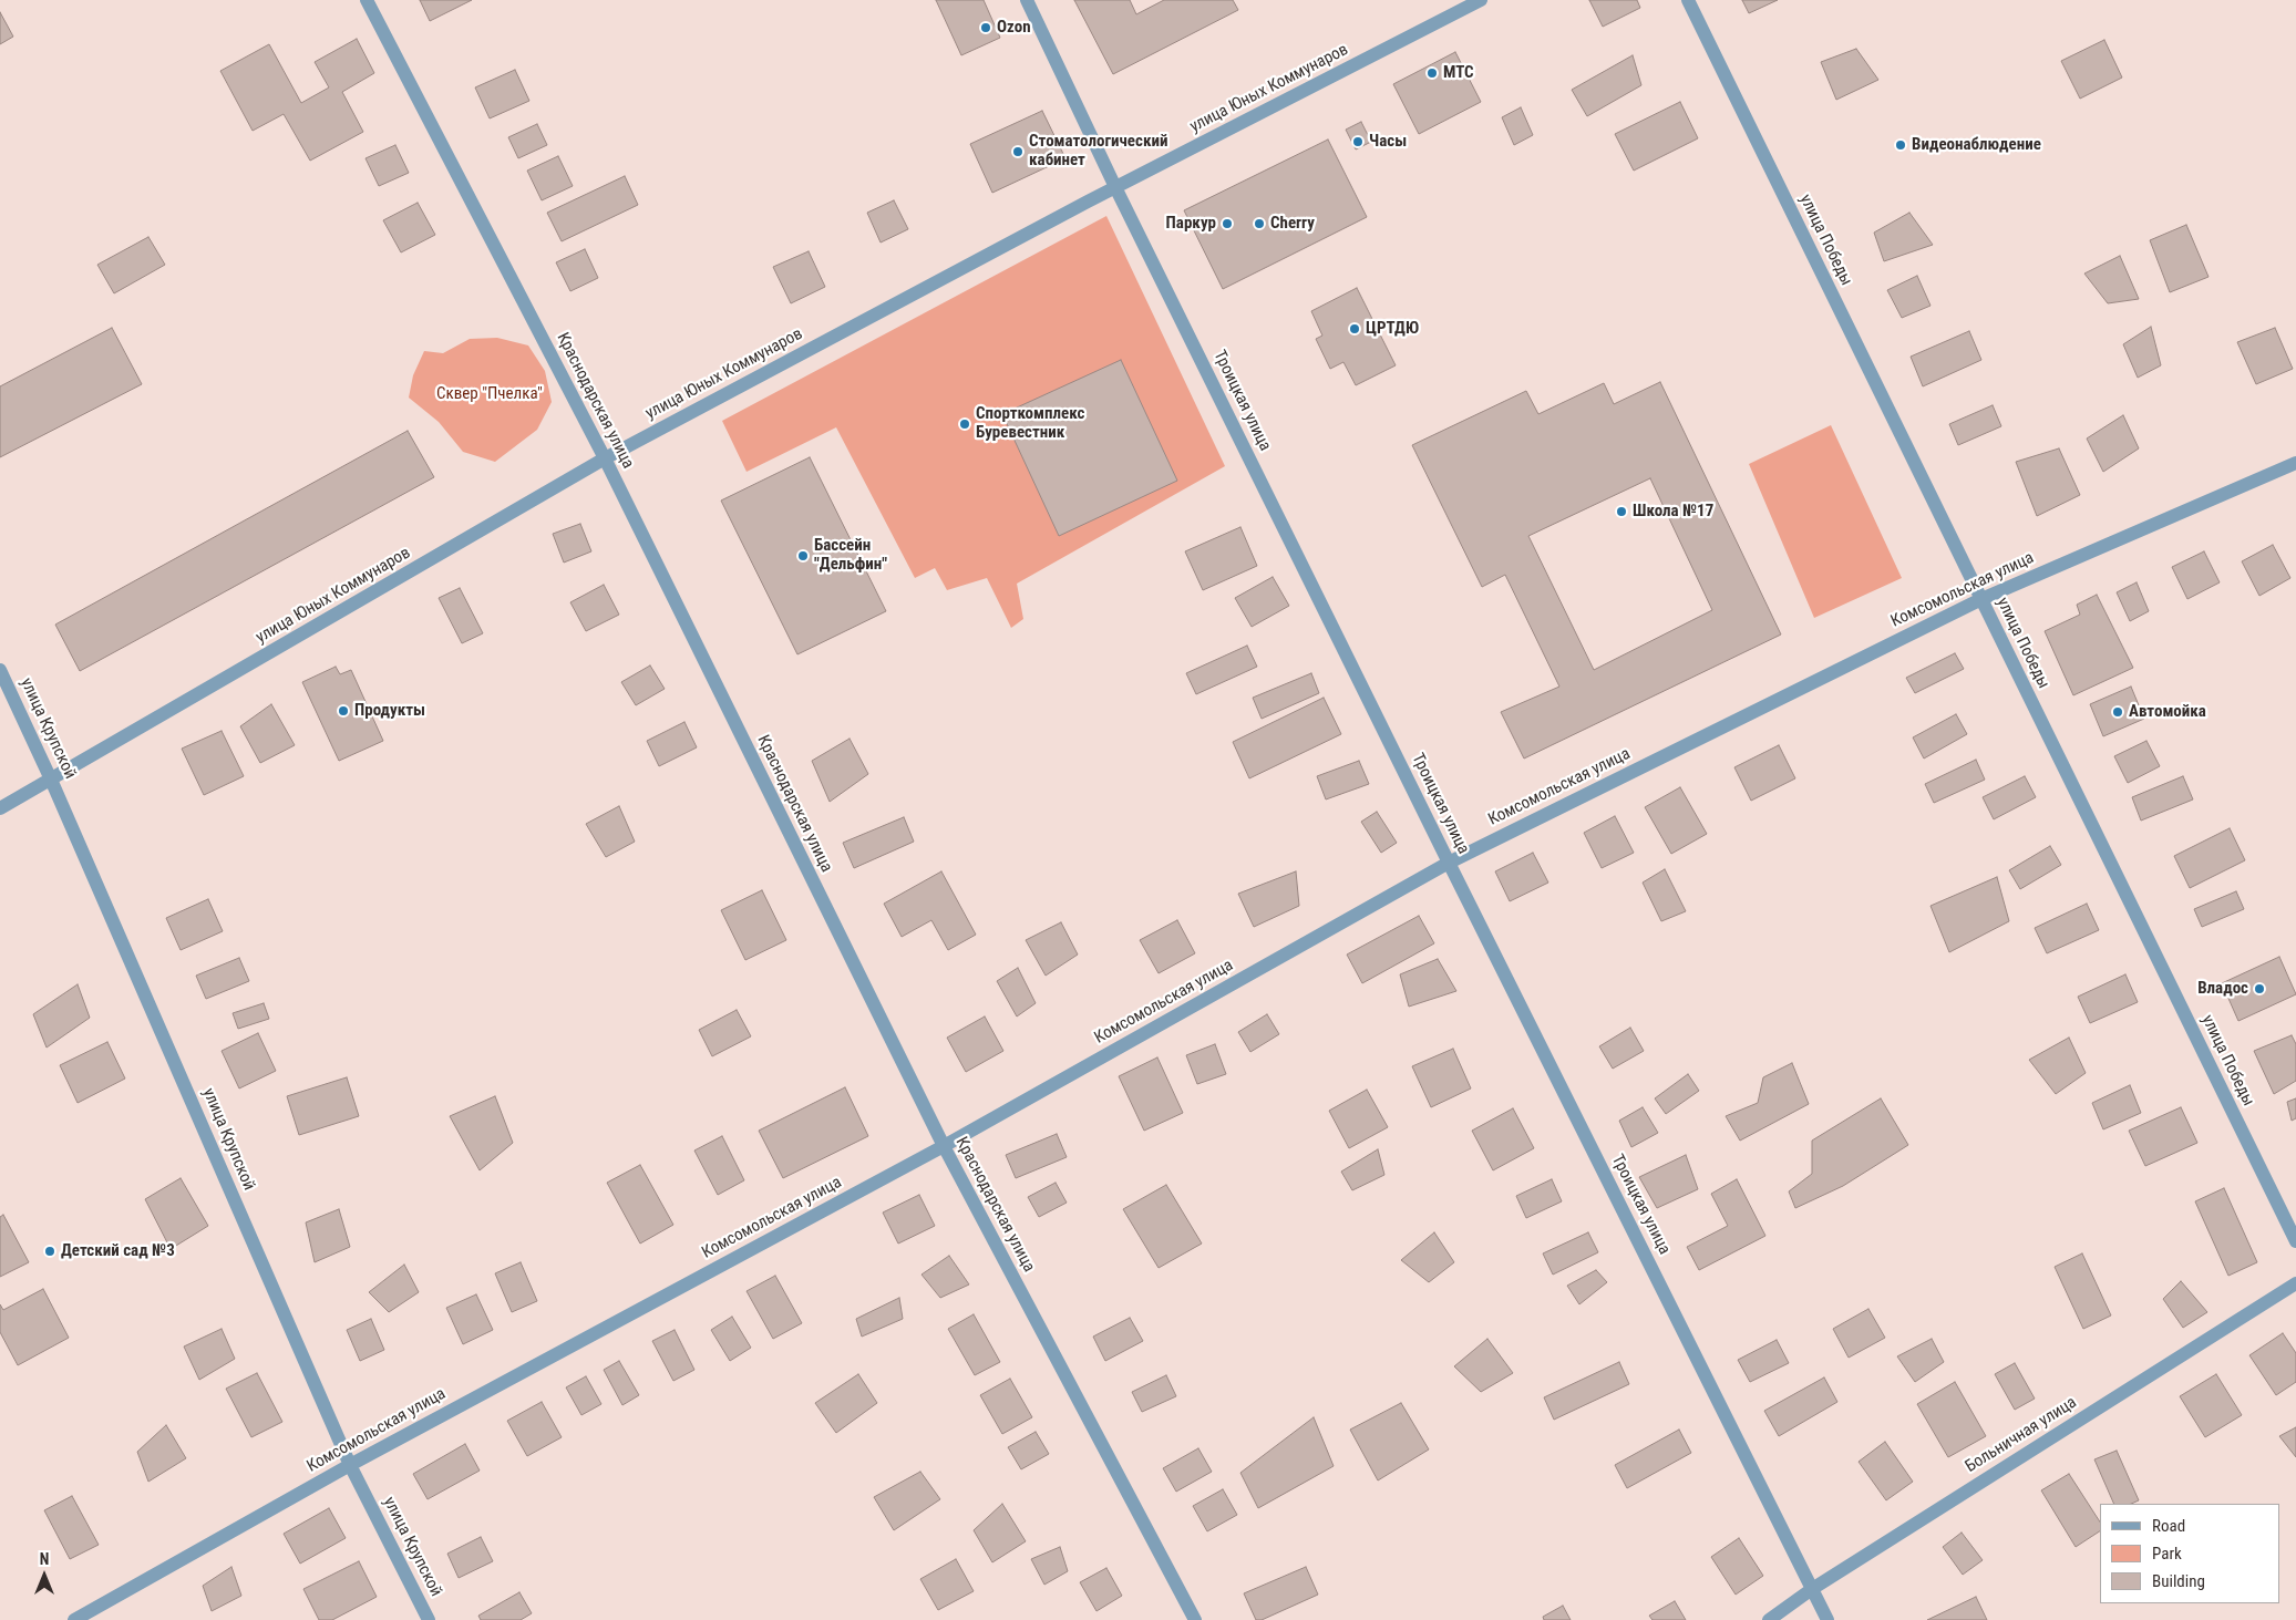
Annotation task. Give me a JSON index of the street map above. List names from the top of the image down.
{
  "streets": {
    "street": [
      "улица Юных Коммунаров",
      "улица Победы",
      "Краснодарская улица",
      "Троицкая улица",
      "Комсомольская улица",
      "улица Крупской",
      "Больничная улица"
    ]
  },
  "crossings": [
    ["улица Юных Коммунаров", "Краснодарская улица"],
    ["улица Юных Коммунаров", "Троицкая улица"],
    ["улица Юных Коммунаров", "улица Крупской"],
    ["улица Победы", "Комсомольская улица"],
    ["Краснодарская улица", "Комсомольская улица"],
    ["Троицкая улица", "Комсомольская улица"],
    ["Троицкая улица", "Больничная улица"],
    ["Комсомольская улица", "улица Крупской"]
  ],
  "parks": ["Сквер \"Пчелка\""],
  "places": [
    "Ozon",
    "МТС",
    "Часы",
    "Видеонаблюдение",
    "Стоматологический кабинет",
    "Паркур",
    "Cherry",
    "ЦРТДЮ",
    "Cпорткомплекс Буревестник",
    "Школа №17",
    "Бассейн \"Дельфин\"",
    "Продукты",
    "Автомойка",
    "Владос",
    "Детский сад №3"
  ],
  "legend": ["Road", "Park", "Building"],
  "north": "top"
}
